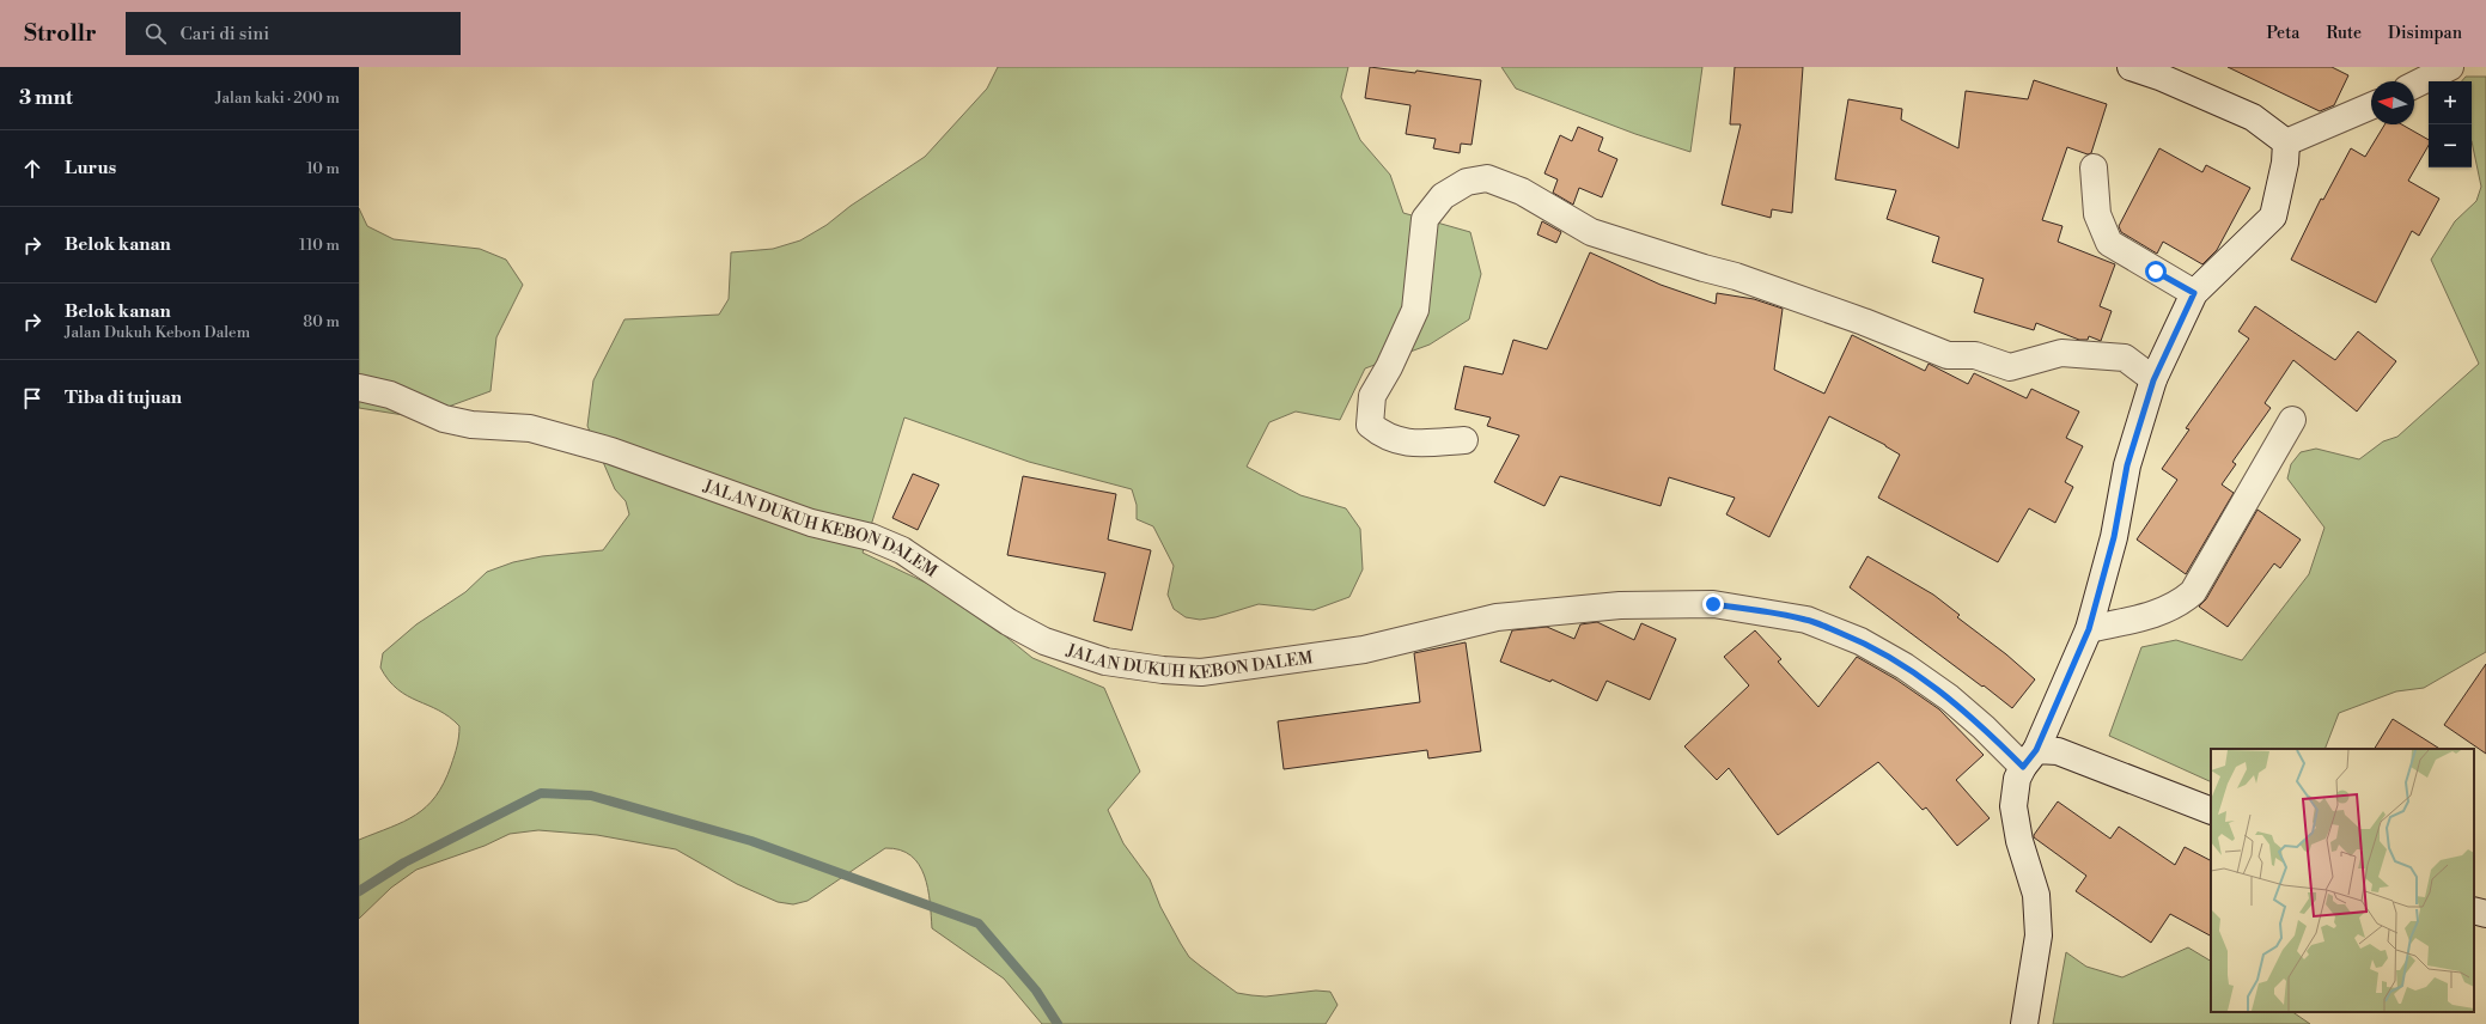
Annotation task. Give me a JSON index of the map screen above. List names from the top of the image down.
{
  "streets": {
    "street": ["JALAN DUKUH KEBON DALEM"]
  },
  "north": "left",
  "page": {
    "header": "Strollr",
    "search": "Cari di sini",
    "nav": ["Peta", "Rute", "Disimpan"],
    "heading": ["3 mnt", "Jalan kaki · 200 m"],
    "map_buttons": ["+", "−"],
    "list": [
      ["Lurus", "10 m"],
      ["Belok kanan", "110 m"],
      ["Belok kanan", "Jalan Dukuh Kebon Dalem", "80 m"],
      "Tiba di tujuan"
    ]
  }
}
